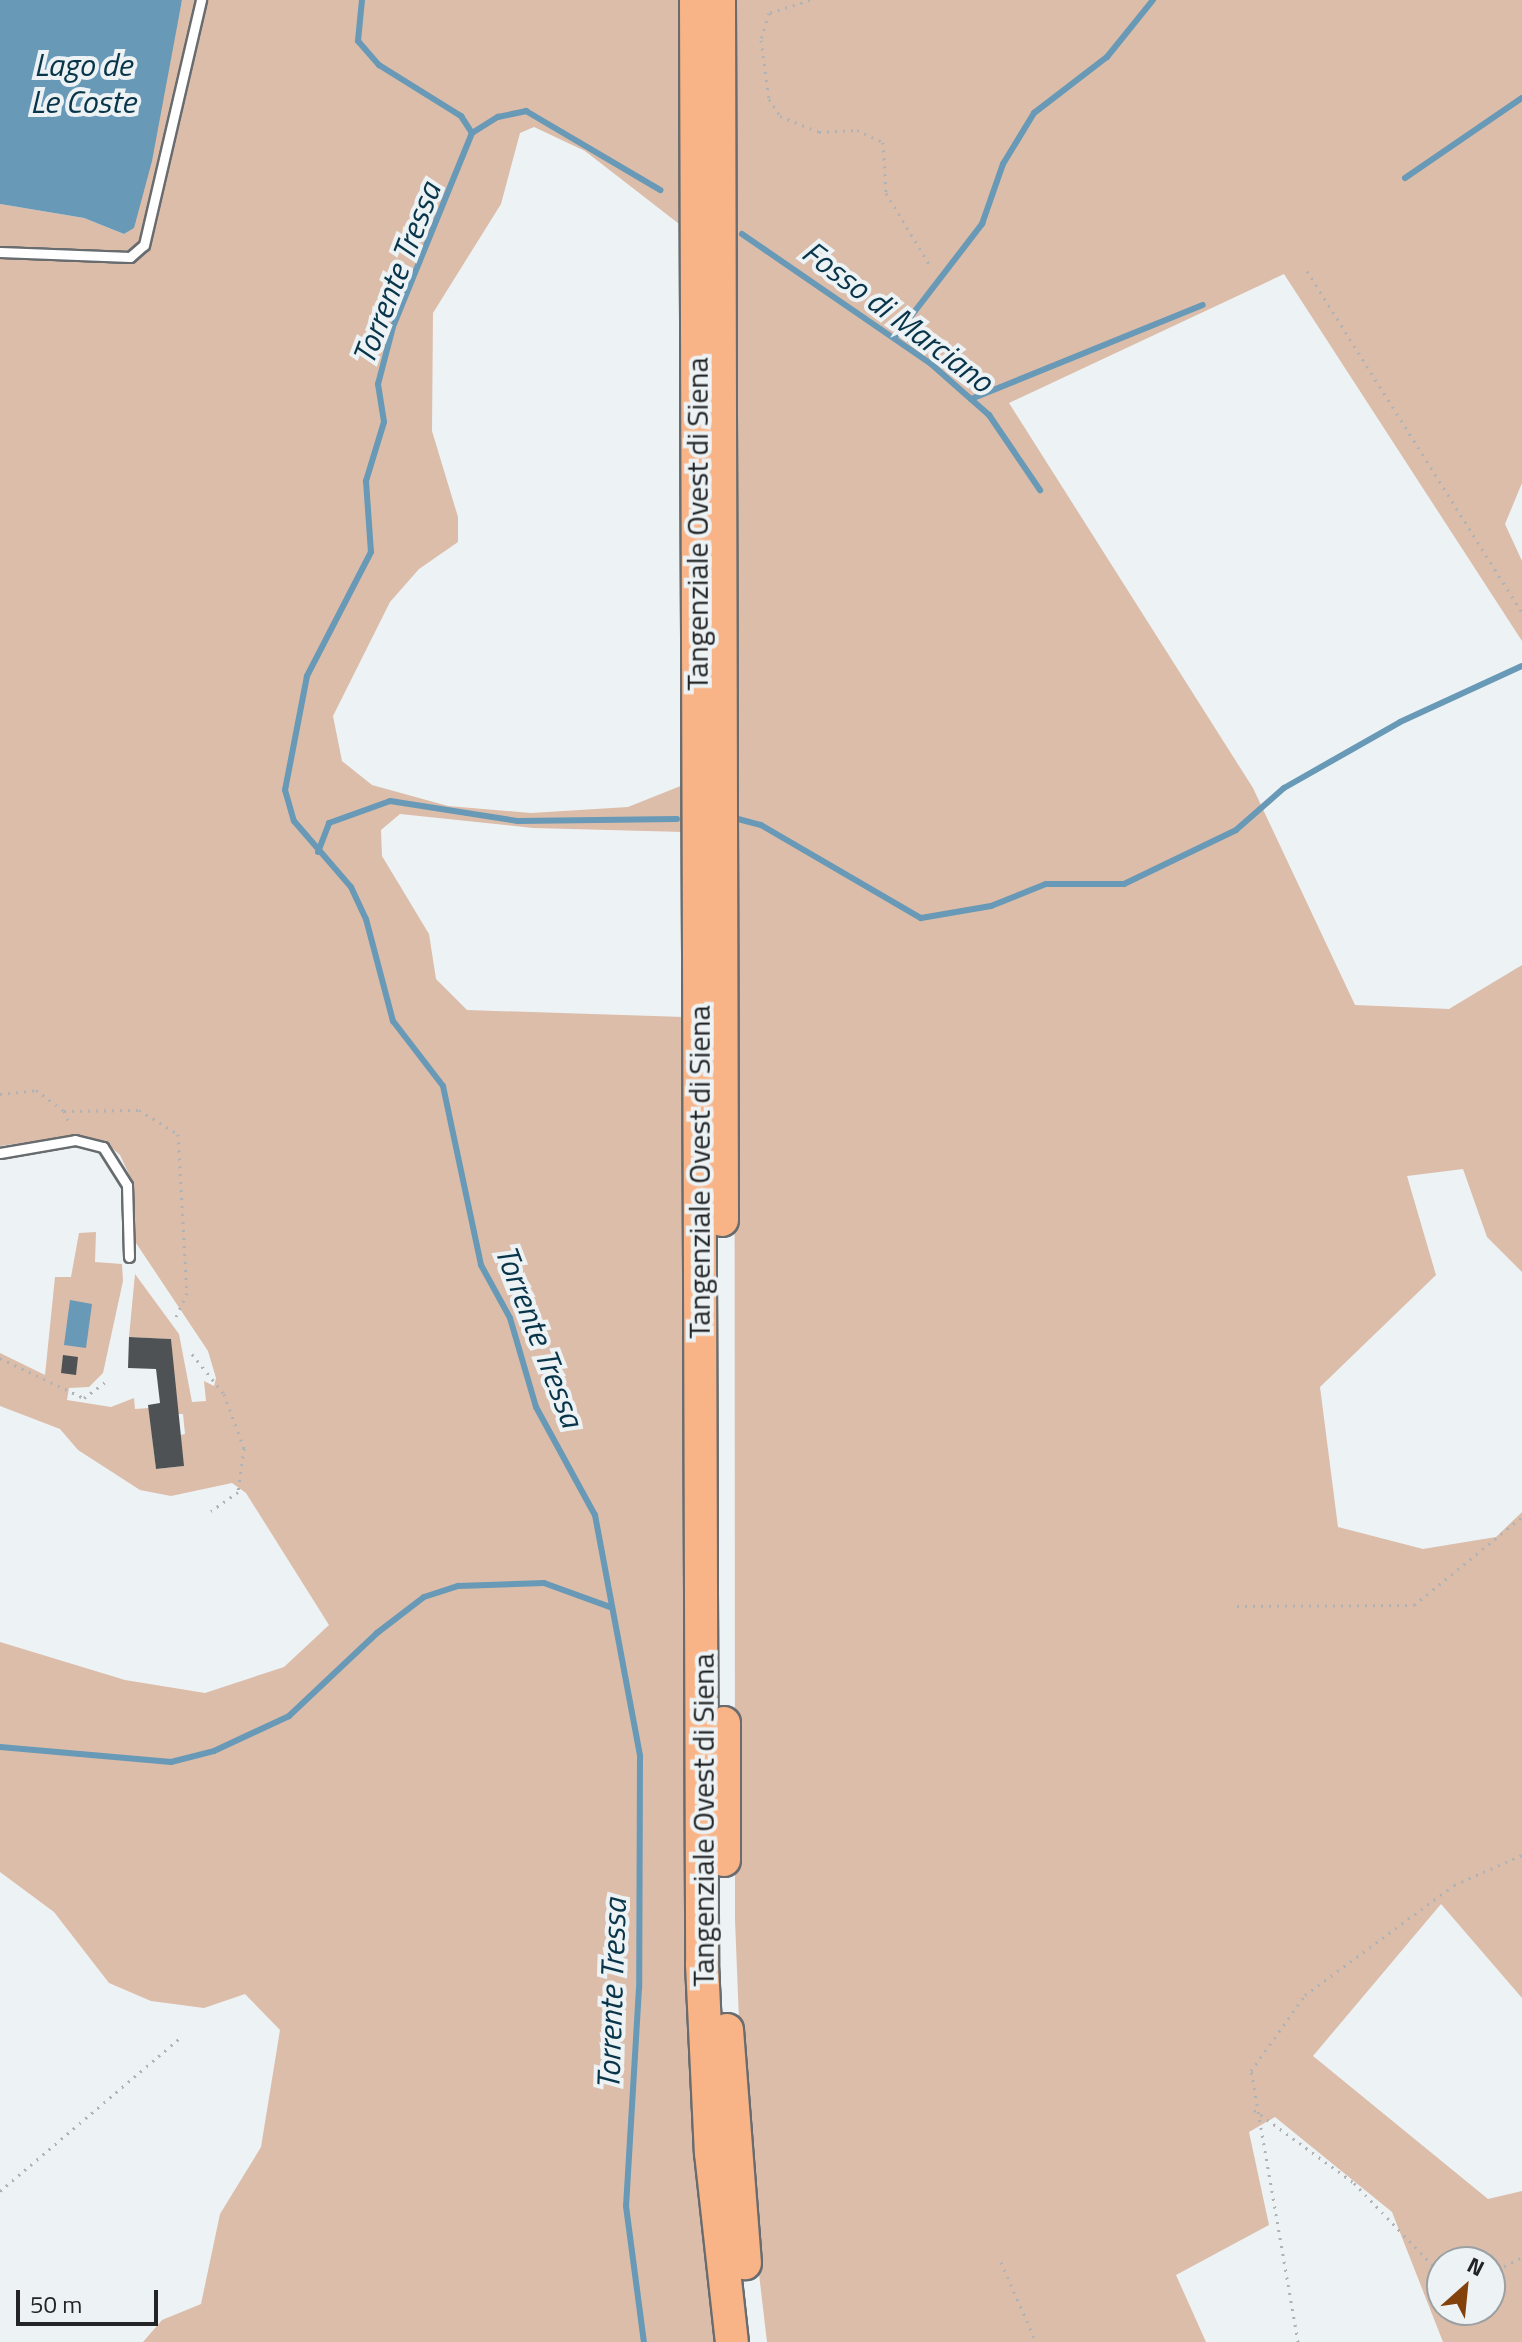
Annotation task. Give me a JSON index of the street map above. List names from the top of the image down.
{
  "streets": {
    "highway": ["Tangenziale Ovest di Siena"]
  },
  "water": ["Lago de Le Coste", "Torrente Tressa", "Fosso di Marciano"],
  "scale_bar": "50 m",
  "north": "top right"
}
